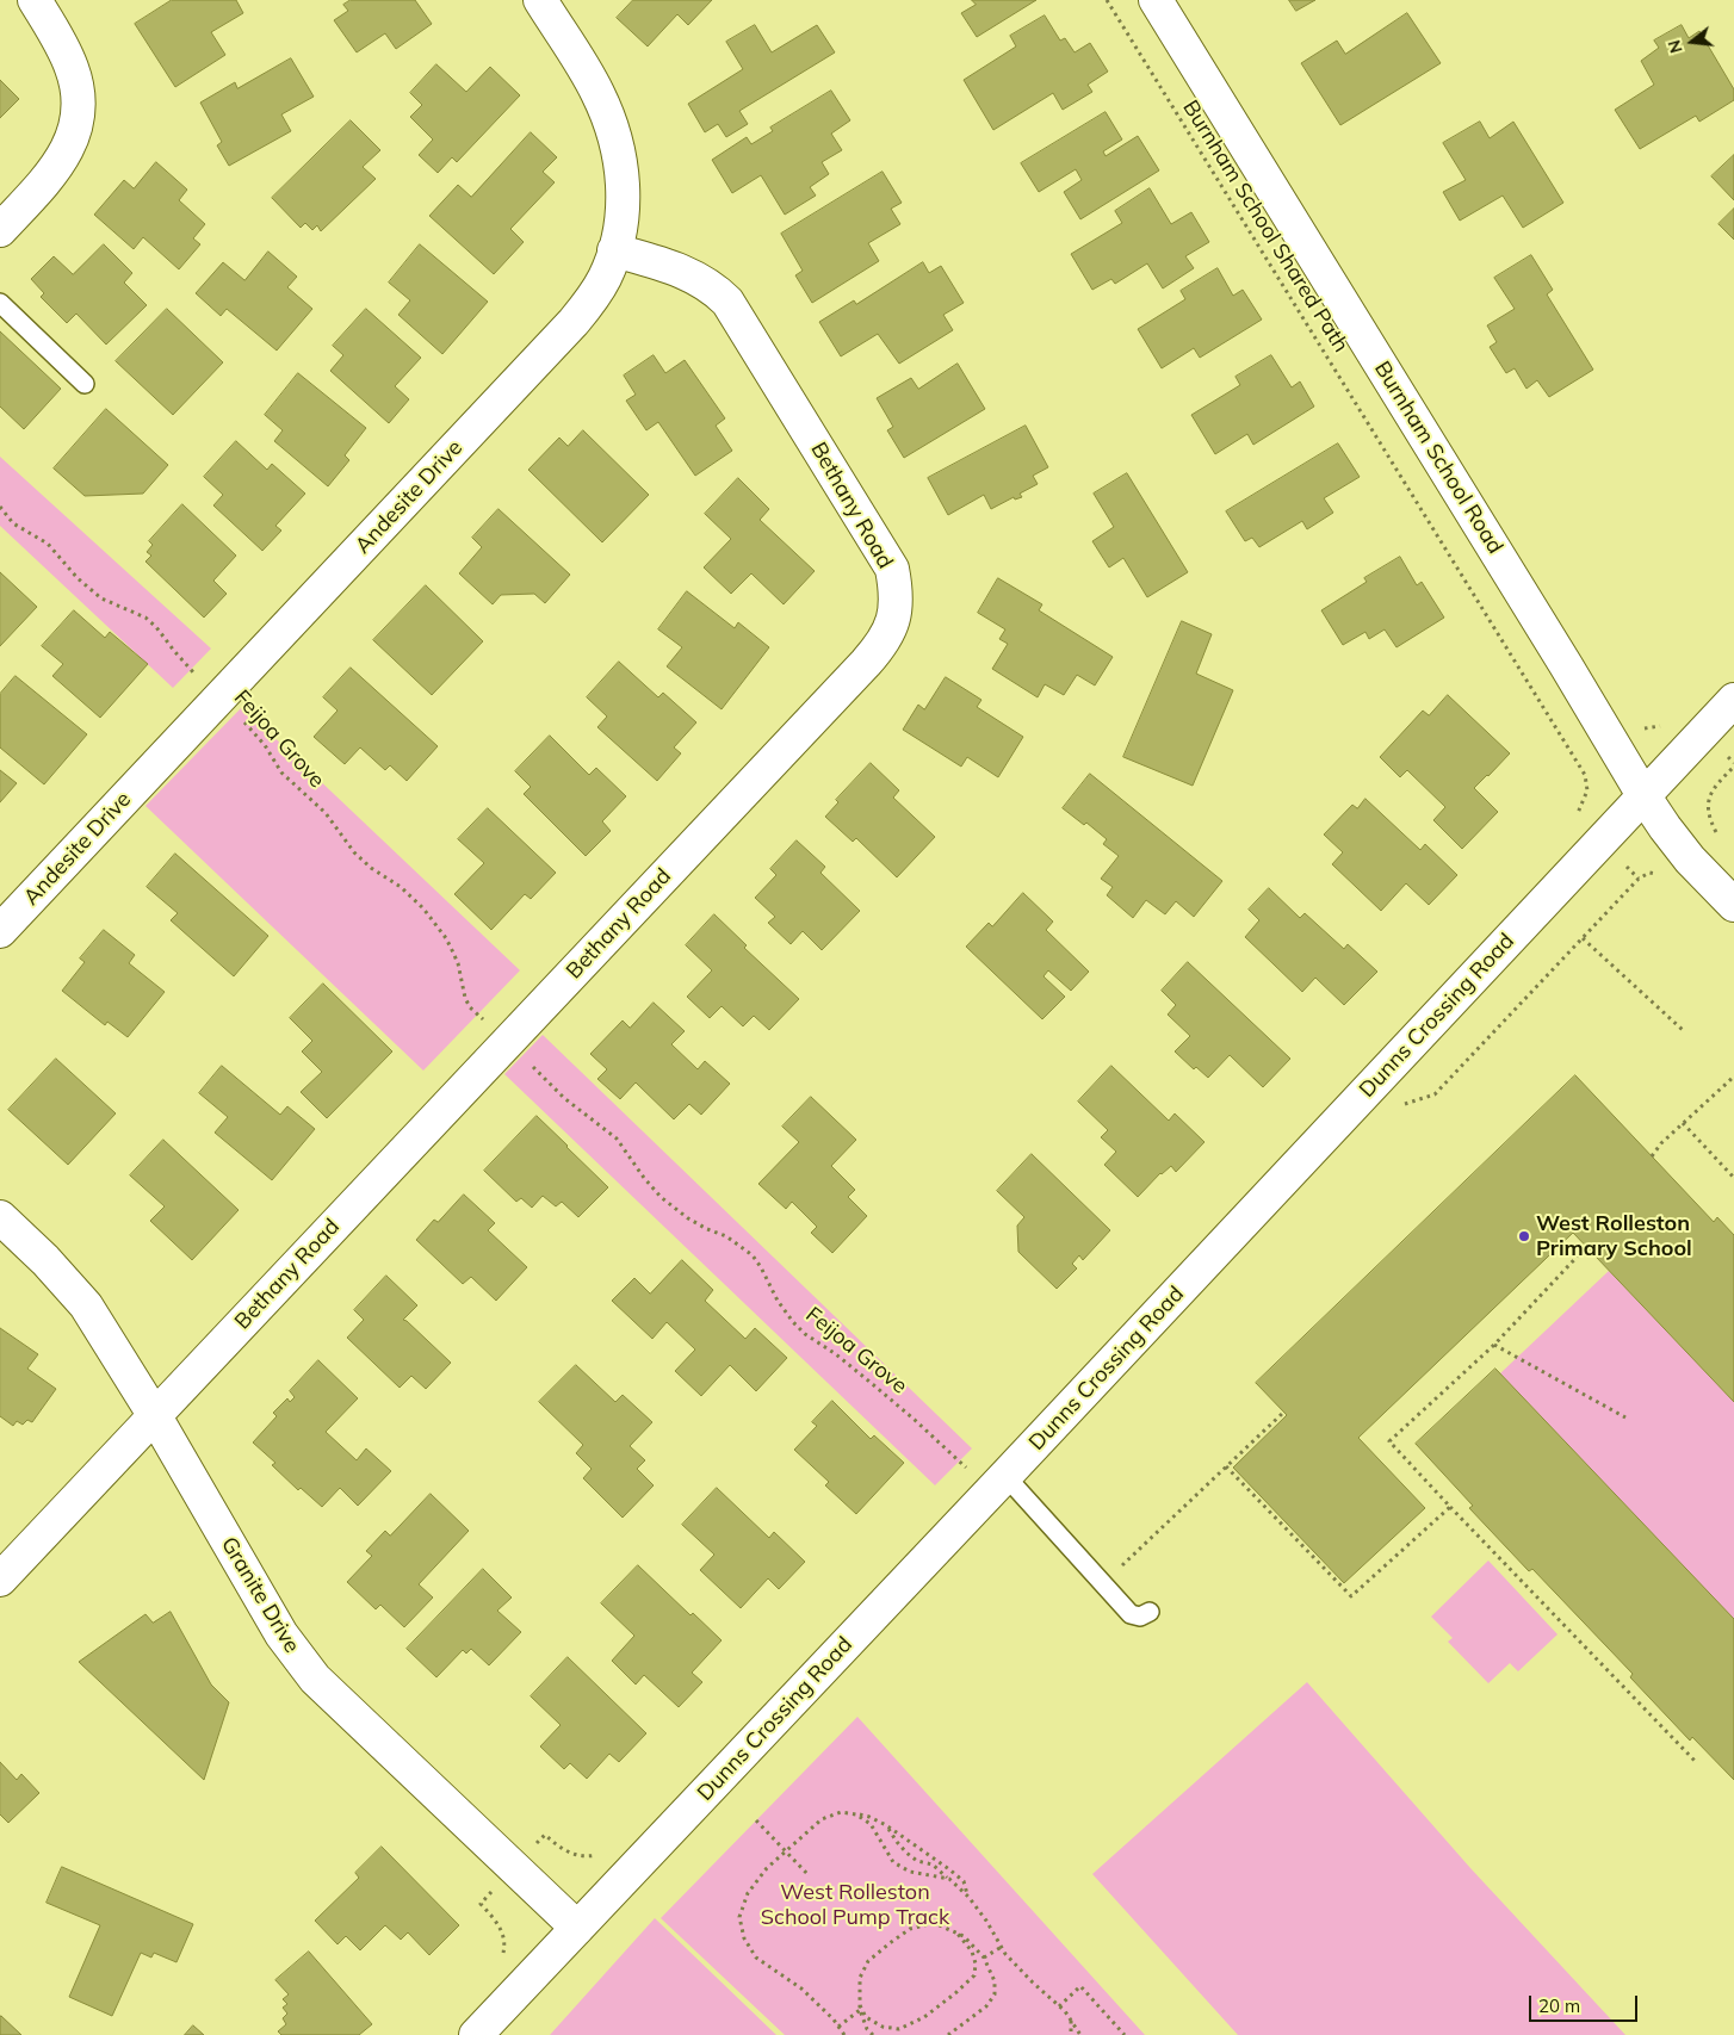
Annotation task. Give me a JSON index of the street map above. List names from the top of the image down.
{
  "streets": {
    "street": [
      "Burnham School Road",
      "Andesite Drive",
      "Bethany Road",
      "Dunns Crossing Road",
      "Granite Drive"
    ],
    "path": ["Burnham School Shared Path", "Feijoa Grove"]
  },
  "crossings": [
    ["Burnham School Road", "Dunns Crossing Road"],
    ["Andesite Drive", "Bethany Road"],
    ["Andesite Drive", "Feijoa Grove"],
    ["Bethany Road", "Granite Drive"],
    ["Dunns Crossing Road", "Granite Drive"]
  ],
  "parks": ["West Rolleston School Pump Track"],
  "places": ["West Rolleston Primary School"],
  "scale_bar": "20 m",
  "north": "left"
}
